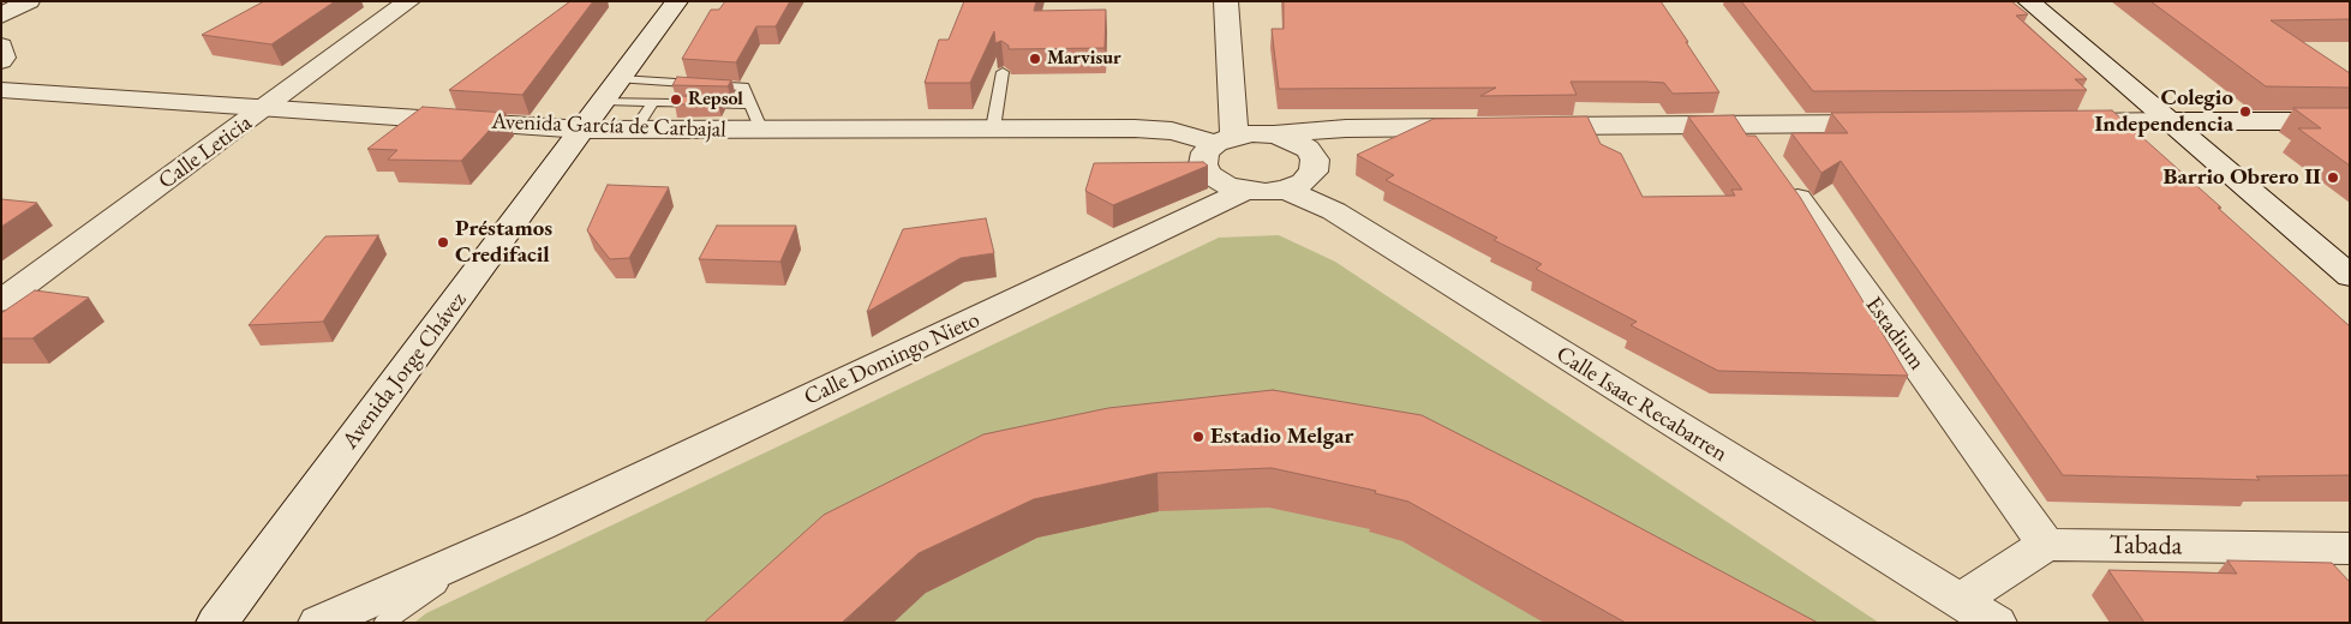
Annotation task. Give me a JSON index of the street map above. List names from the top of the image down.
{
  "streets": {
    "street": [
      "Avenida García de Carbajal",
      "Calle Leticia",
      "Estadium",
      "Calle Domingo Nieto",
      "Avenida Jorge Chávez",
      "Calle Isaac Recabarren",
      "Tabada"
    ]
  },
  "crossings": [
    ["Avenida García de Carbajal", "Calle Leticia"],
    ["Avenida García de Carbajal", "Avenida Jorge Chávez"],
    ["Estadium", "Tabada"]
  ],
  "places": [
    "Marvisur",
    "Repsol",
    "Colegio Independencia",
    "Barrio Obrero II",
    "Préstamos Credifacil",
    "Estadio Melgar"
  ]
}
